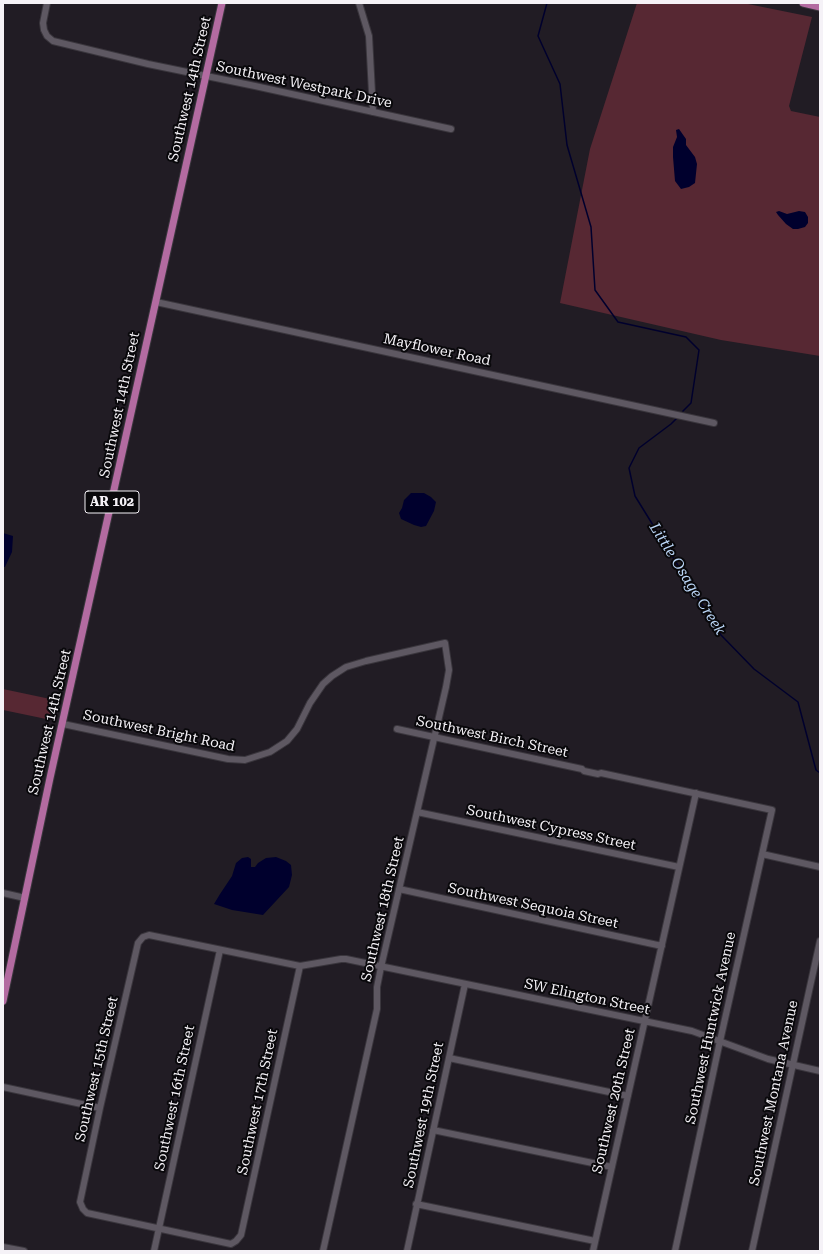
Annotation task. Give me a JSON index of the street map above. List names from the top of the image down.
{
  "streets": {
    "main road": ["Southwest 14th Street", "AR 102"],
    "street": [
      "Southwest Westpark Drive",
      "Mayflower Road",
      "Southwest Bright Road",
      "Southwest Birch Street",
      "Southwest Cypress Street",
      "Southwest Sequoia Street",
      "Southwest 18th Street",
      "SW Elington Street",
      "Southwest Huntwick Avenue",
      "Southwest 15th Street",
      "Southwest Montana Avenue",
      "Southwest 16th Street",
      "Southwest 20th Street",
      "Southwest 17th Street",
      "Southwest 19th Street"
    ]
  },
  "crossings": [
    ["Southwest Westpark Drive", "Southwest 14th Street"],
    ["Southwest 14th Street", "Mayflower Road"],
    ["Southwest 14th Street", "Southwest Bright Road"],
    ["Southwest Bright Road", "Southwest 18th Street"],
    ["Southwest Birch Street", "Southwest 18th Street"],
    ["Southwest Birch Street", "Southwest Huntwick Avenue"],
    ["Southwest Birch Street", "Southwest 20th Street"],
    ["Southwest Cypress Street", "Southwest 18th Street"],
    ["Southwest Cypress Street", "Southwest 20th Street"],
    ["Southwest Sequoia Street", "Southwest 18th Street"],
    ["Southwest Sequoia Street", "Southwest 20th Street"],
    ["Southwest 18th Street", "SW Elington Street"],
    ["SW Elington Street", "Southwest Huntwick Avenue"],
    ["SW Elington Street", "Southwest Montana Avenue"],
    ["SW Elington Street", "Southwest 20th Street"],
    ["SW Elington Street", "Southwest 17th Street"],
    ["SW Elington Street", "Southwest 19th Street"],
    ["Southwest 15th Street", "Southwest 16th Street"],
    ["Southwest 15th Street", "Southwest 17th Street"],
    ["Southwest 16th Street", "Southwest 17th Street"]
  ],
  "water": ["Little Osage Creek"]
}
